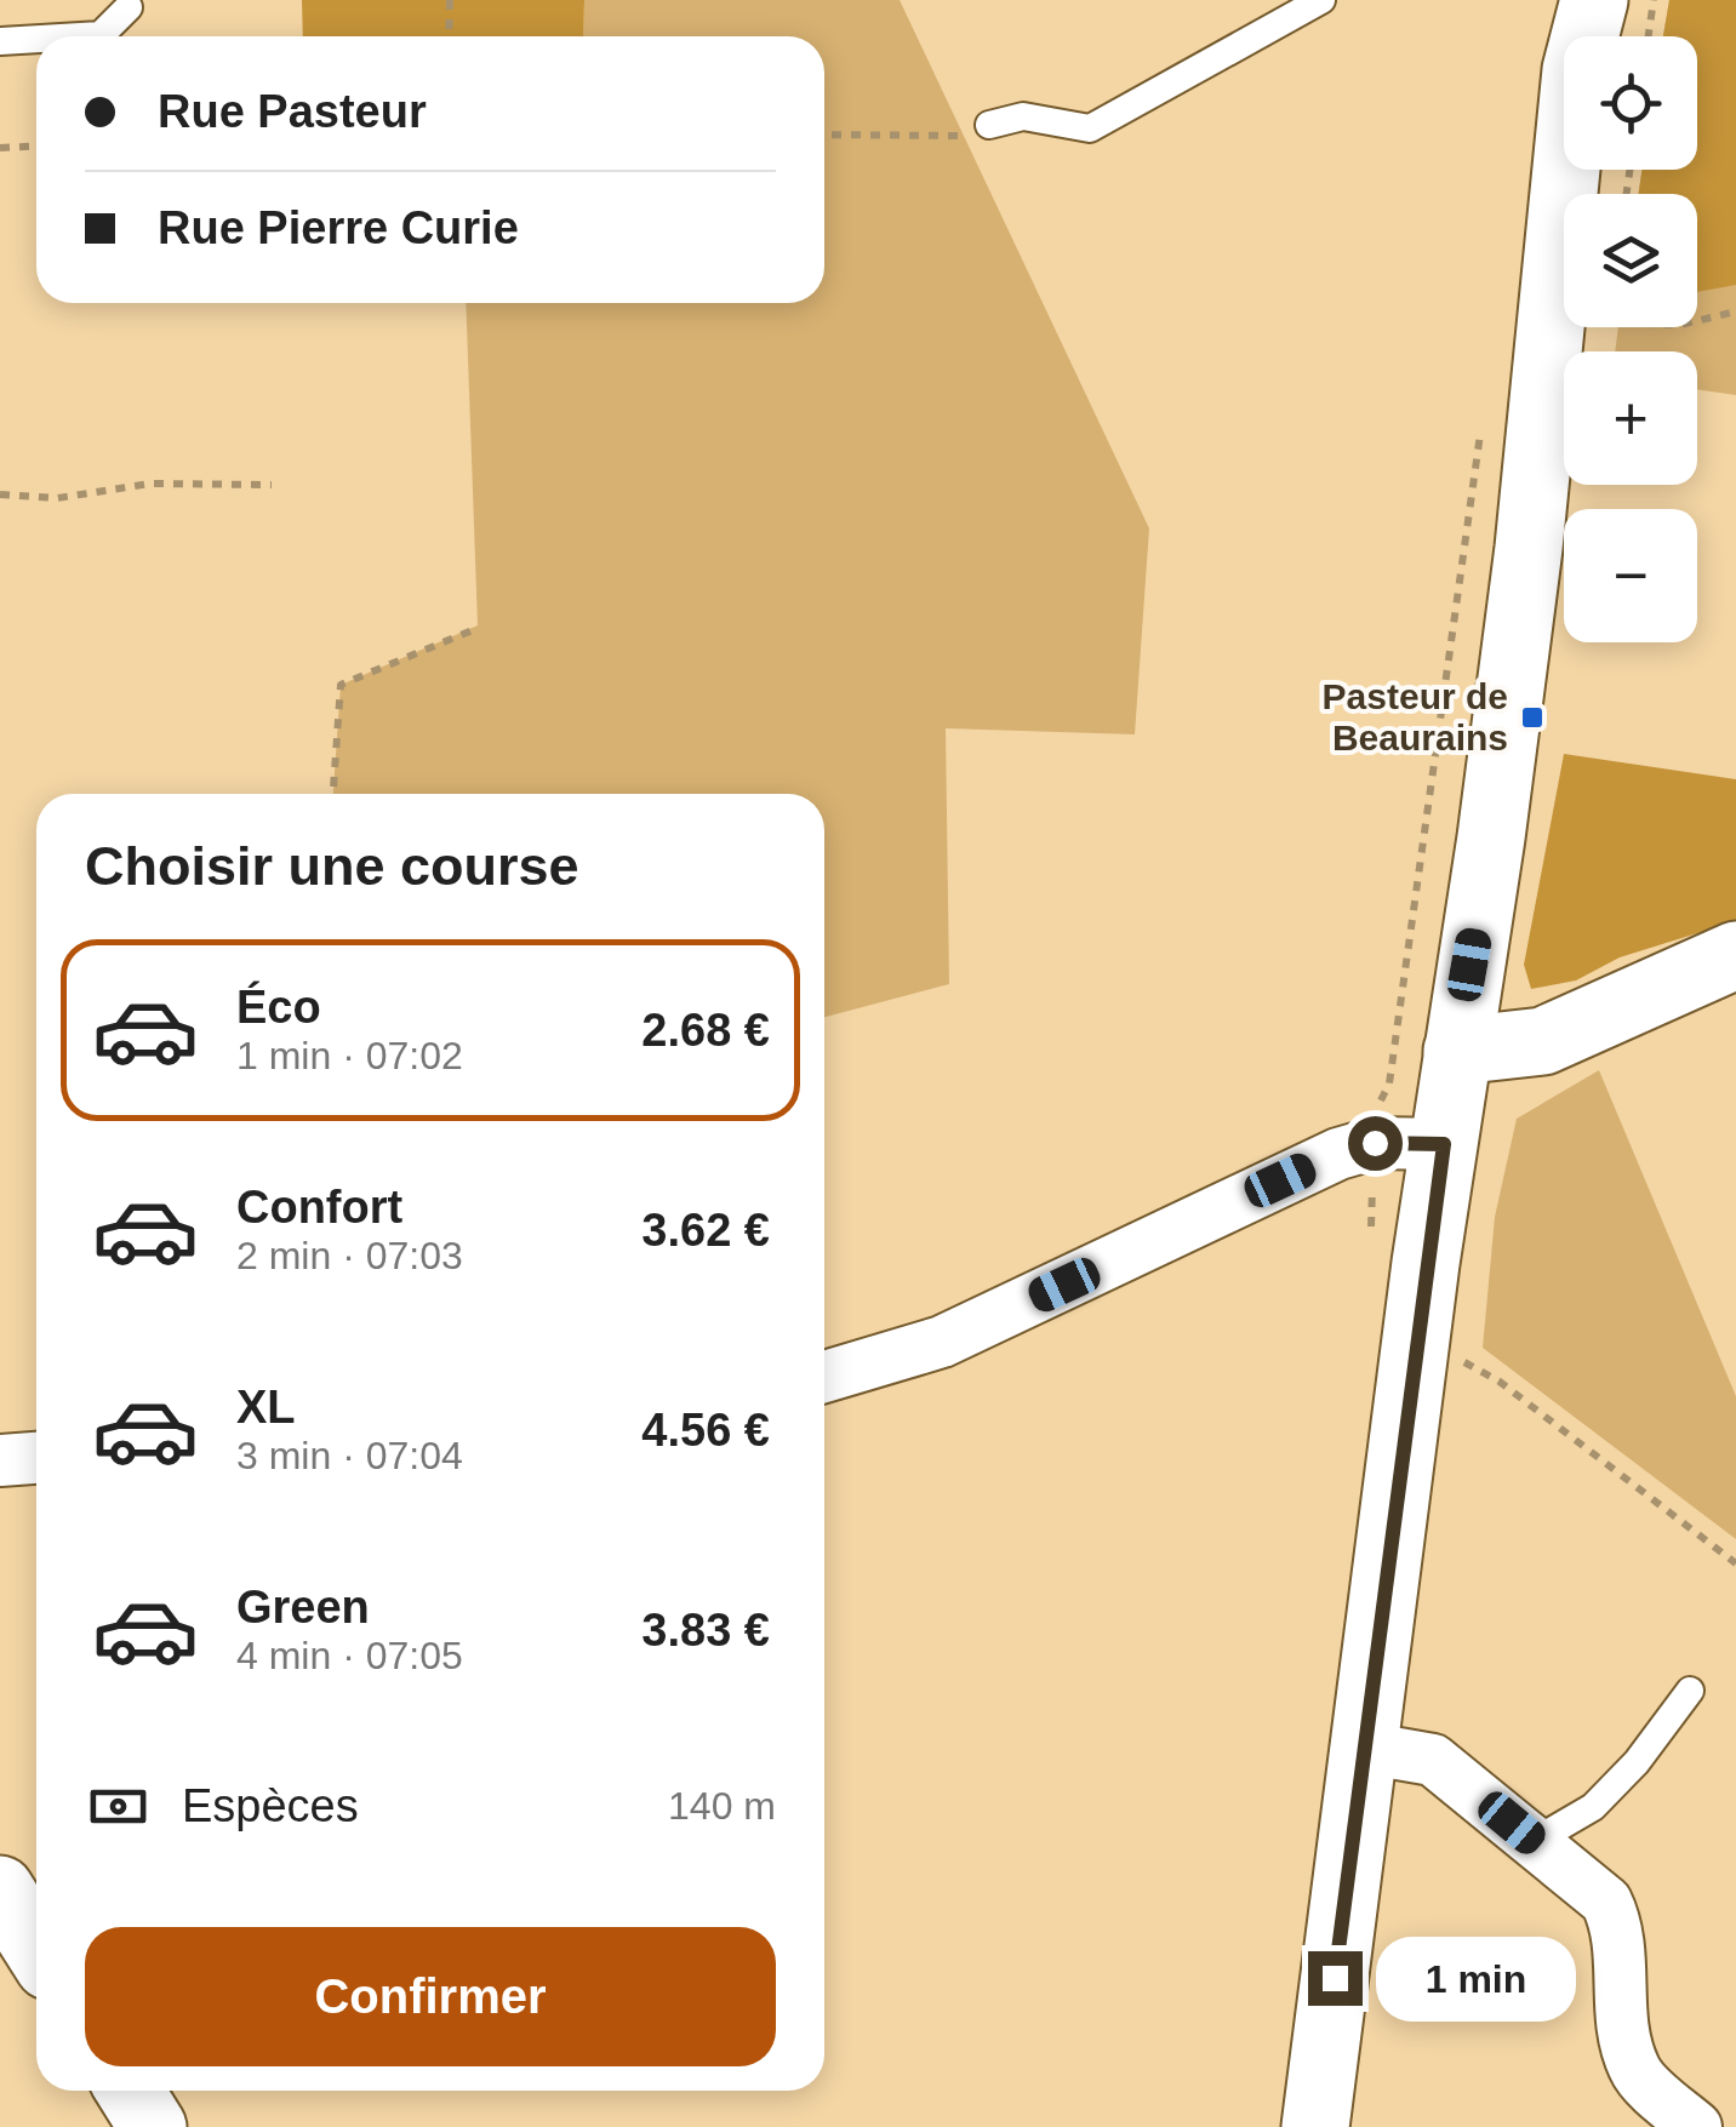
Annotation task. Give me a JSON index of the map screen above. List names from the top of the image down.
{
  "places": {
    "transit": ["Pasteur de Beaurains"]
  },
  "page": {
    "map_buttons": ["+", "−"],
    "banner": ["Rue Pasteur", "Rue Pierre Curie"],
    "heading": "Choisir une course",
    "list": [
      {
        "name": "Éco",
        "note": "1 min · 07:02",
        "value": "2.68 €"
      },
      {
        "name": "Confort",
        "note": "2 min · 07:03",
        "value": "3.62 €"
      },
      {
        "name": "XL",
        "note": "3 min · 07:04",
        "value": "4.56 €"
      },
      {
        "name": "Green",
        "note": "4 min · 07:05",
        "value": "3.83 €"
      }
    ],
    "pay": ["Espèces", "140 m"],
    "buttons": "Confirmer",
    "bubble": "1 min"
  }
}
